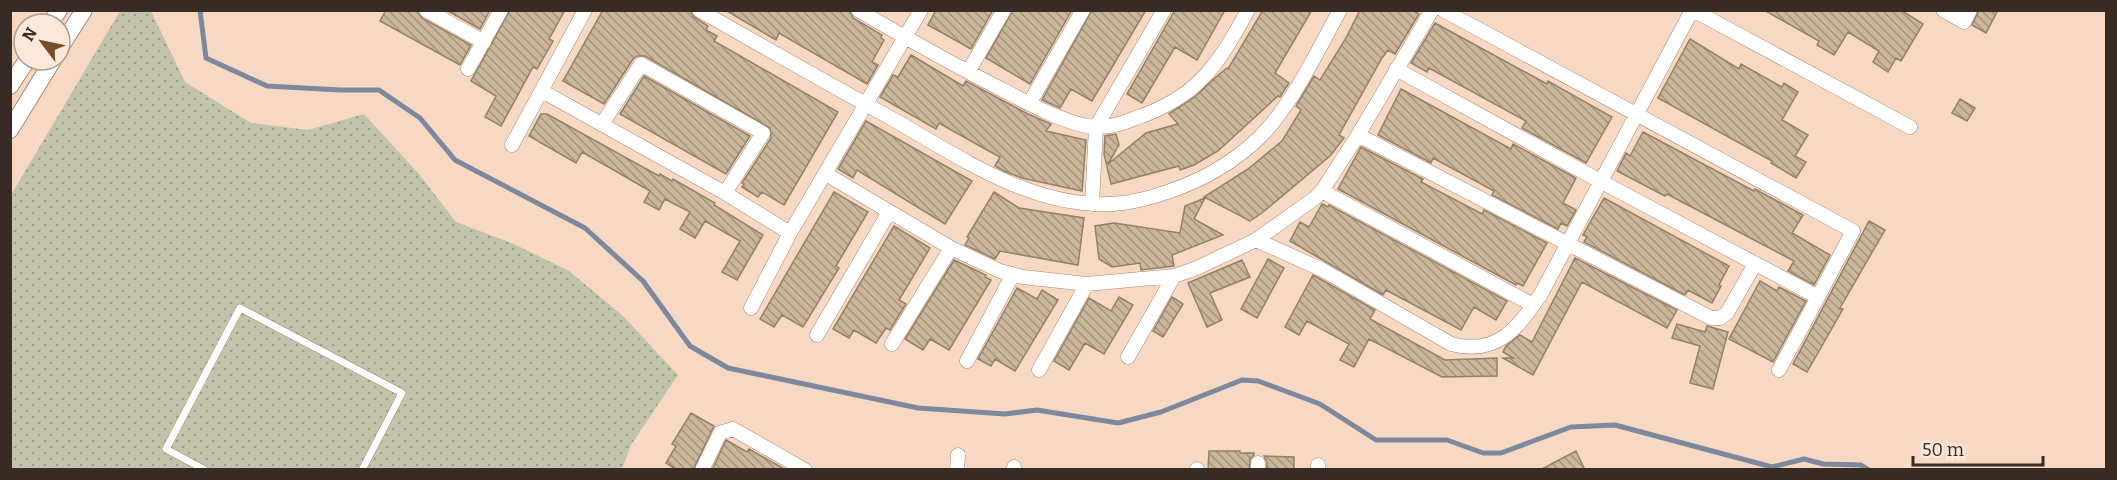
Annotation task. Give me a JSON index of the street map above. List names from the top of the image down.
{
  "scale_bar": "50 m",
  "north": "top left"
}
